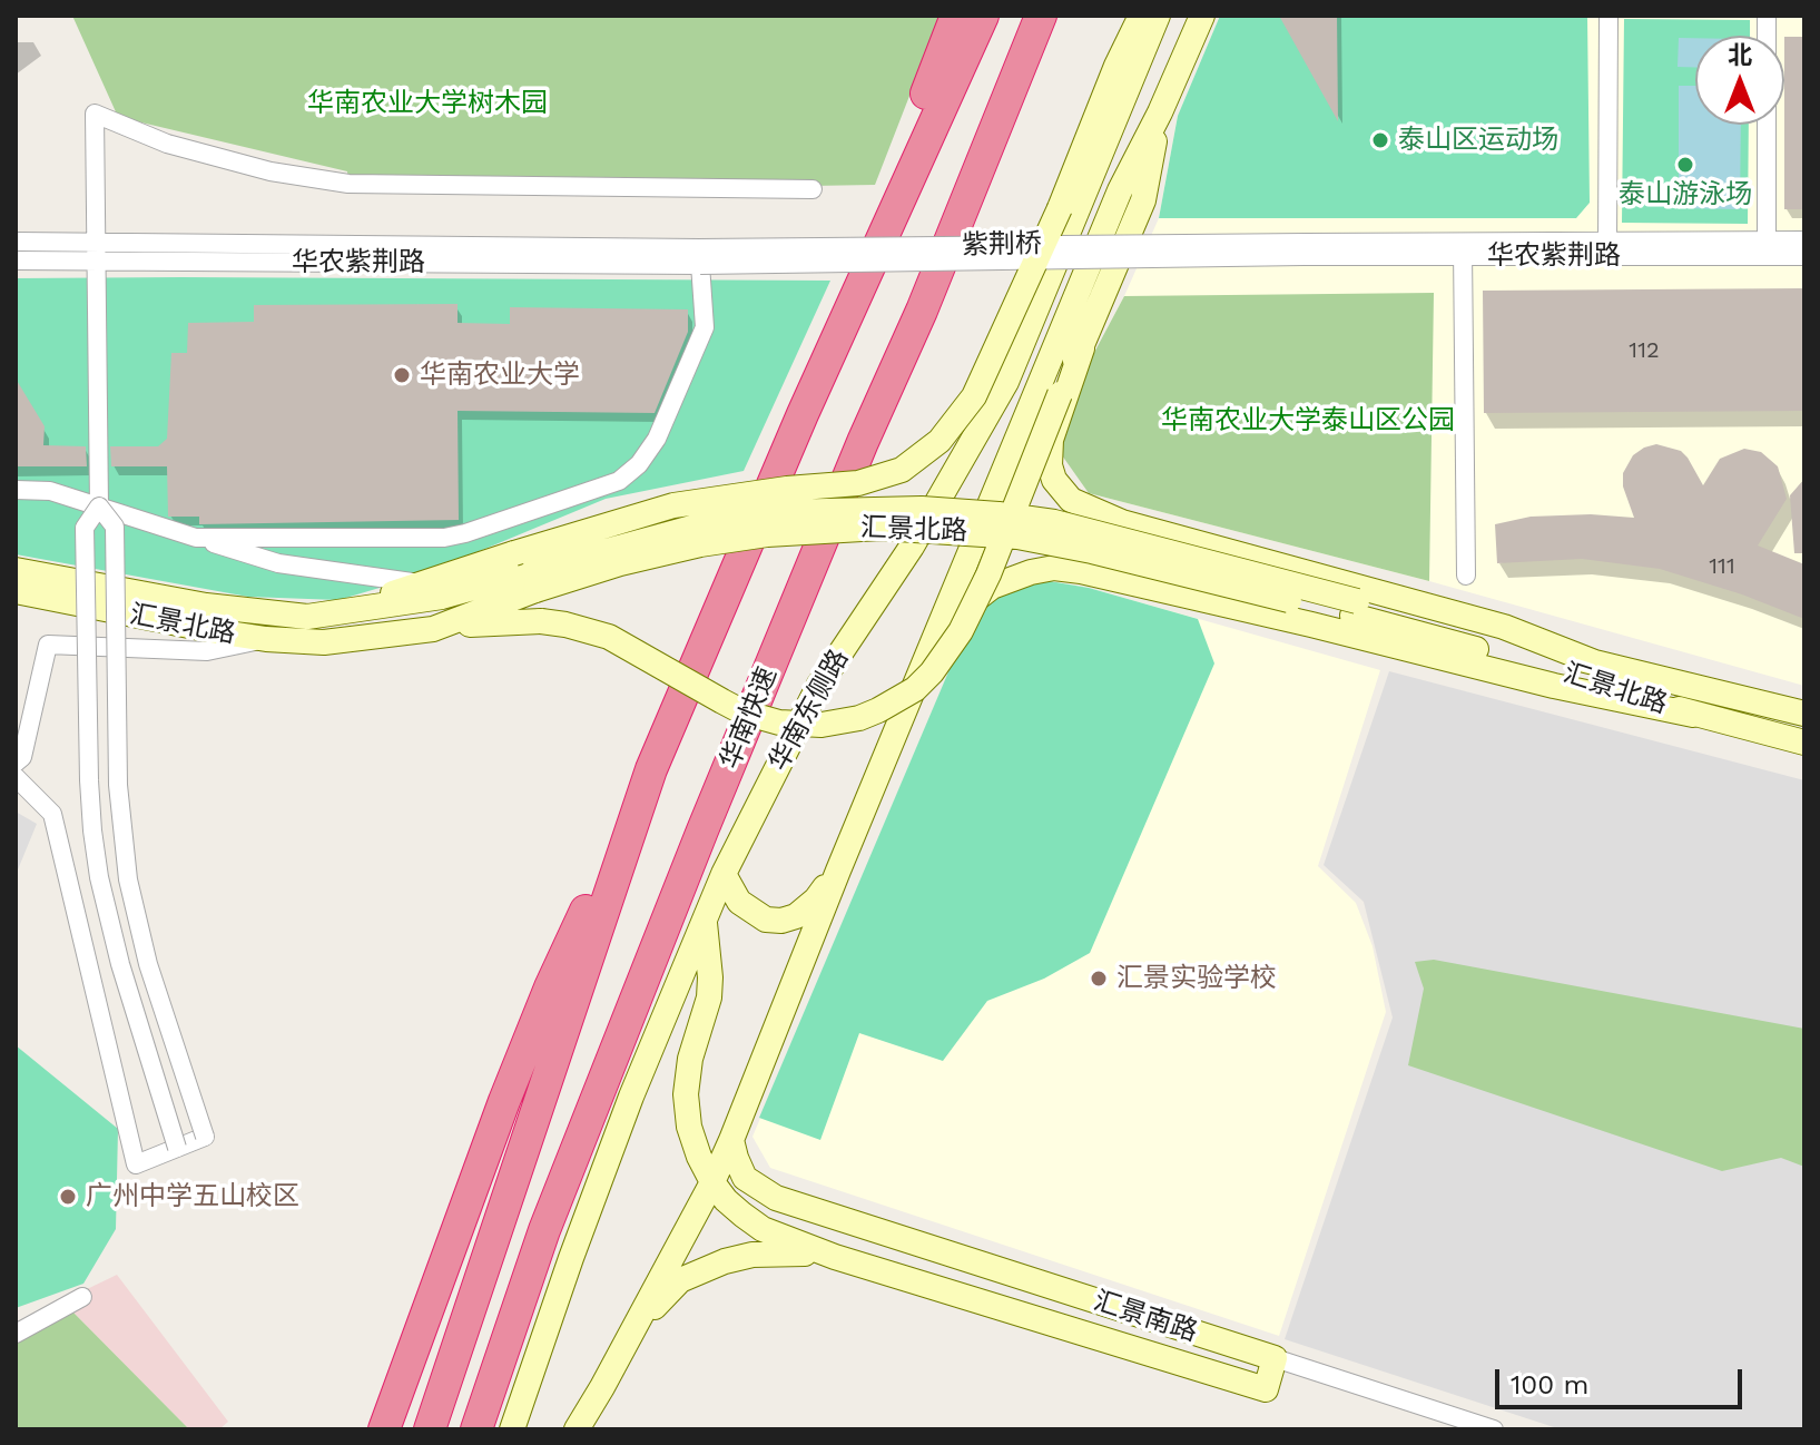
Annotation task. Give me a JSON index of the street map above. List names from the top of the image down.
{
  "streets": {
    "highway": ["华南快速"],
    "street": [
      "紫荆桥",
      "华农紫荆路",
      "汇景北路",
      "华南东侧路",
      "汇景南路"
    ]
  },
  "crossings": [
    ["紫荆桥", "华农紫荆路"]
  ],
  "parks": ["华南农业大学树木园", "华南农业大学泰山区公园"],
  "places": [
    "泰山区运动场",
    "泰山游泳场",
    "华南农业大学",
    "汇景实验学校",
    "广州中学五山校区"
  ],
  "house_numbers": ["112", "111"],
  "scale_bar": "100 m",
  "north": "top"
}
